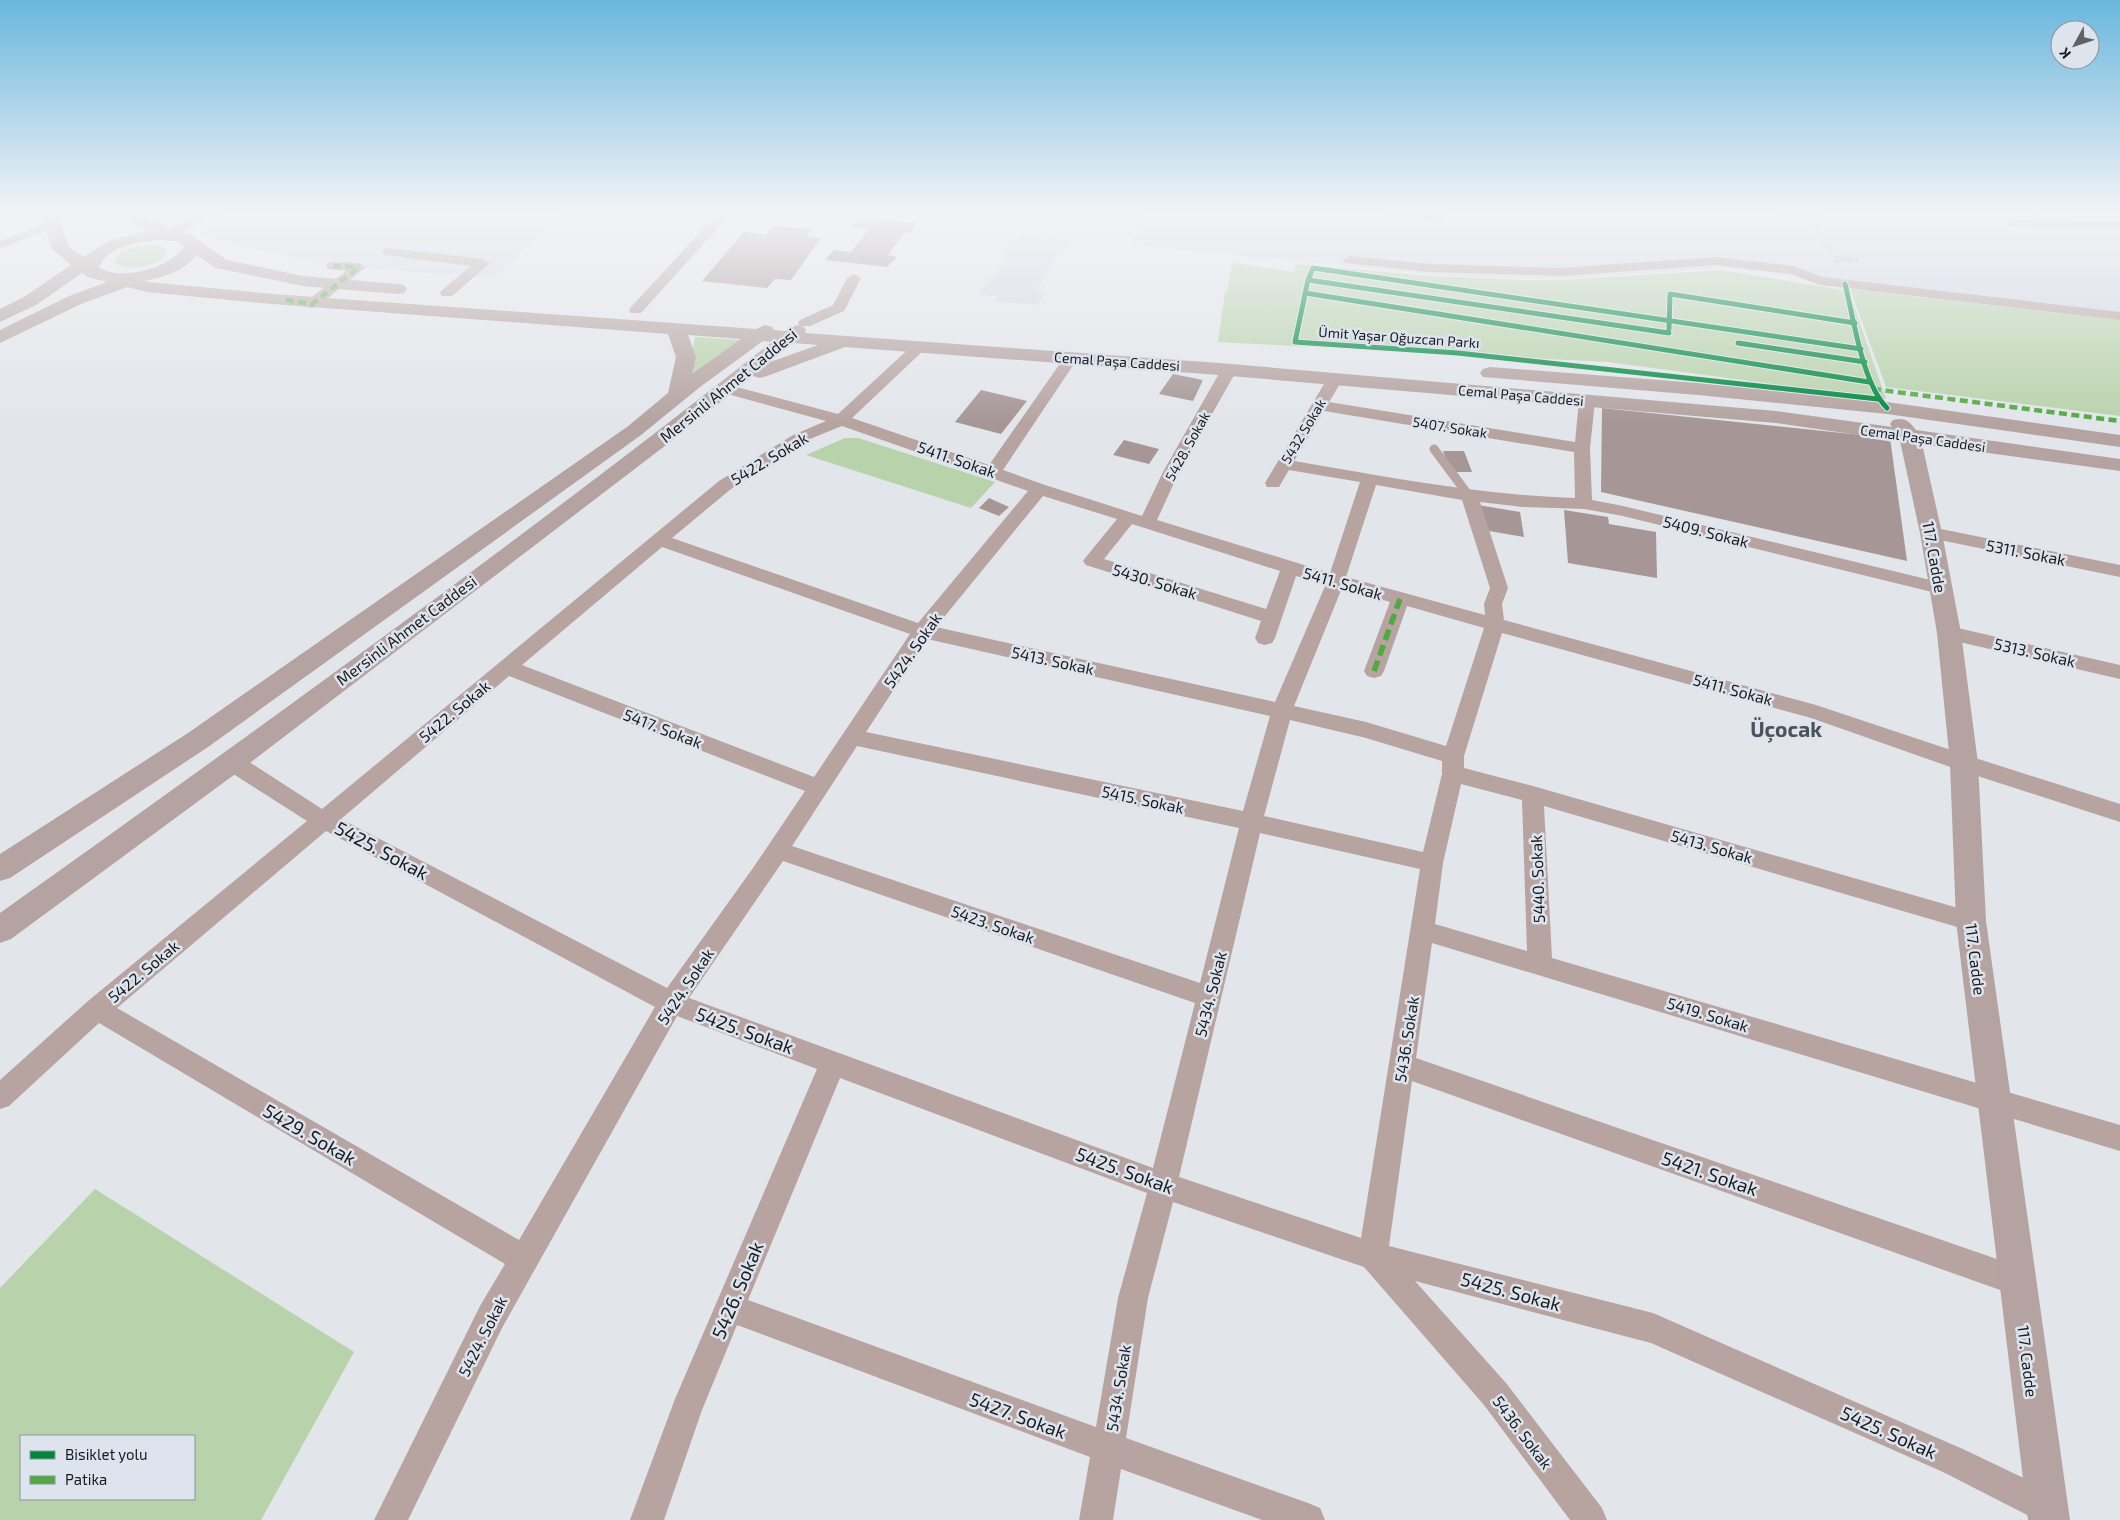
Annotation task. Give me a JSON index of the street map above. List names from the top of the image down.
{
  "streets": {
    "main road": ["Cemal Paşa Caddesi", "Mersinli Ahmet Caddesi", "117. Cadde"],
    "street": [
      "5407. Sokak",
      "5432 Sokak",
      "5428. Sokak",
      "5422. Sokak",
      "5411. Sokak",
      "5409. Sokak",
      "5311. Sokak",
      "5430. Sokak",
      "5424. Sokak",
      "5313. Sokak",
      "5413. Sokak",
      "5417. Sokak",
      "5415. Sokak",
      "5425. Sokak",
      "5440. Sokak",
      "5423. Sokak",
      "5434. Sokak",
      "5419. Sokak",
      "5436. Sokak",
      "5429. Sokak",
      "5421. Sokak",
      "5426. Sokak",
      "5427. Sokak"
    ],
    "cycle path": ["Ümit Yaşar Oğuzcan Parkı"]
  },
  "crossings": [
    ["Cemal Paşa Caddesi", "Mersinli Ahmet Caddesi"],
    ["Cemal Paşa Caddesi", "5432 Sokak"],
    ["Cemal Paşa Caddesi", "5428. Sokak"],
    ["Cemal Paşa Caddesi", "5422. Sokak"],
    ["Cemal Paşa Caddesi", "117. Cadde"],
    ["Mersinli Ahmet Caddesi", "5411. Sokak"],
    ["Mersinli Ahmet Caddesi", "5425. Sokak"],
    ["5407. Sokak", "5432 Sokak"],
    ["5432 Sokak", "5409. Sokak"],
    ["5428. Sokak", "5411. Sokak"],
    ["5422. Sokak", "5411. Sokak"],
    ["5422. Sokak", "5413. Sokak"],
    ["5422. Sokak", "5417. Sokak"],
    ["5422. Sokak", "5425. Sokak"],
    ["5422. Sokak", "5429. Sokak"],
    ["5411. Sokak", "117. Cadde"],
    ["5411. Sokak", "5430. Sokak"],
    ["5411. Sokak", "5424. Sokak"],
    ["5411. Sokak", "5434. Sokak"],
    ["5411. Sokak", "5436. Sokak"],
    ["5409. Sokak", "117. Cadde"],
    ["5409. Sokak", "5434. Sokak"],
    ["5409. Sokak", "5436. Sokak"],
    ["5311. Sokak", "117. Cadde"],
    ["117. Cadde", "5313. Sokak"],
    ["117. Cadde", "5413. Sokak"],
    ["117. Cadde", "5425. Sokak"],
    ["117. Cadde", "5419. Sokak"],
    ["117. Cadde", "5421. Sokak"],
    ["5424. Sokak", "5413. Sokak"],
    ["5424. Sokak", "5417. Sokak"],
    ["5424. Sokak", "5415. Sokak"],
    ["5424. Sokak", "5425. Sokak"],
    ["5424. Sokak", "5423. Sokak"],
    ["5424. Sokak", "5429. Sokak"],
    ["5413. Sokak", "5440. Sokak"],
    ["5413. Sokak", "5434. Sokak"],
    ["5413. Sokak", "5436. Sokak"],
    ["5415. Sokak", "5434. Sokak"],
    ["5415. Sokak", "5436. Sokak"],
    ["5425. Sokak", "5434. Sokak"],
    ["5425. Sokak", "5436. Sokak"],
    ["5425. Sokak", "5426. Sokak"],
    ["5440. Sokak", "5419. Sokak"],
    ["5423. Sokak", "5434. Sokak"],
    ["5434. Sokak", "5427. Sokak"],
    ["5419. Sokak", "5436. Sokak"],
    ["5436. Sokak", "5421. Sokak"],
    ["5426. Sokak", "5427. Sokak"]
  ],
  "districts": ["Üçocak"],
  "legend": ["Bisiklet yolu", "Patika"],
  "north": "bottom left"
}
